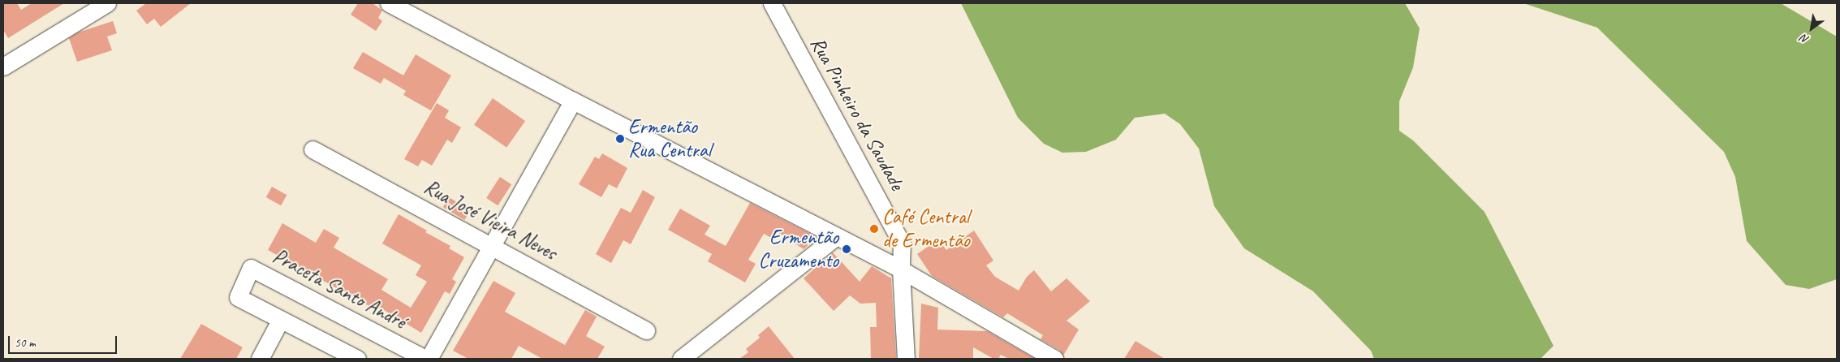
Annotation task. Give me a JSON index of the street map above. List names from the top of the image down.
{
  "streets": {
    "street": ["Rua Pinheiro da Saudade", "Rua José Vieira Neves", "Praceta Santo André"]
  },
  "places": ["Ermentão Rua Central", "Café Central de Ermentão", "Ermentão Cruzamento"],
  "scale_bar": "50 m",
  "north": "bottom left"
}
